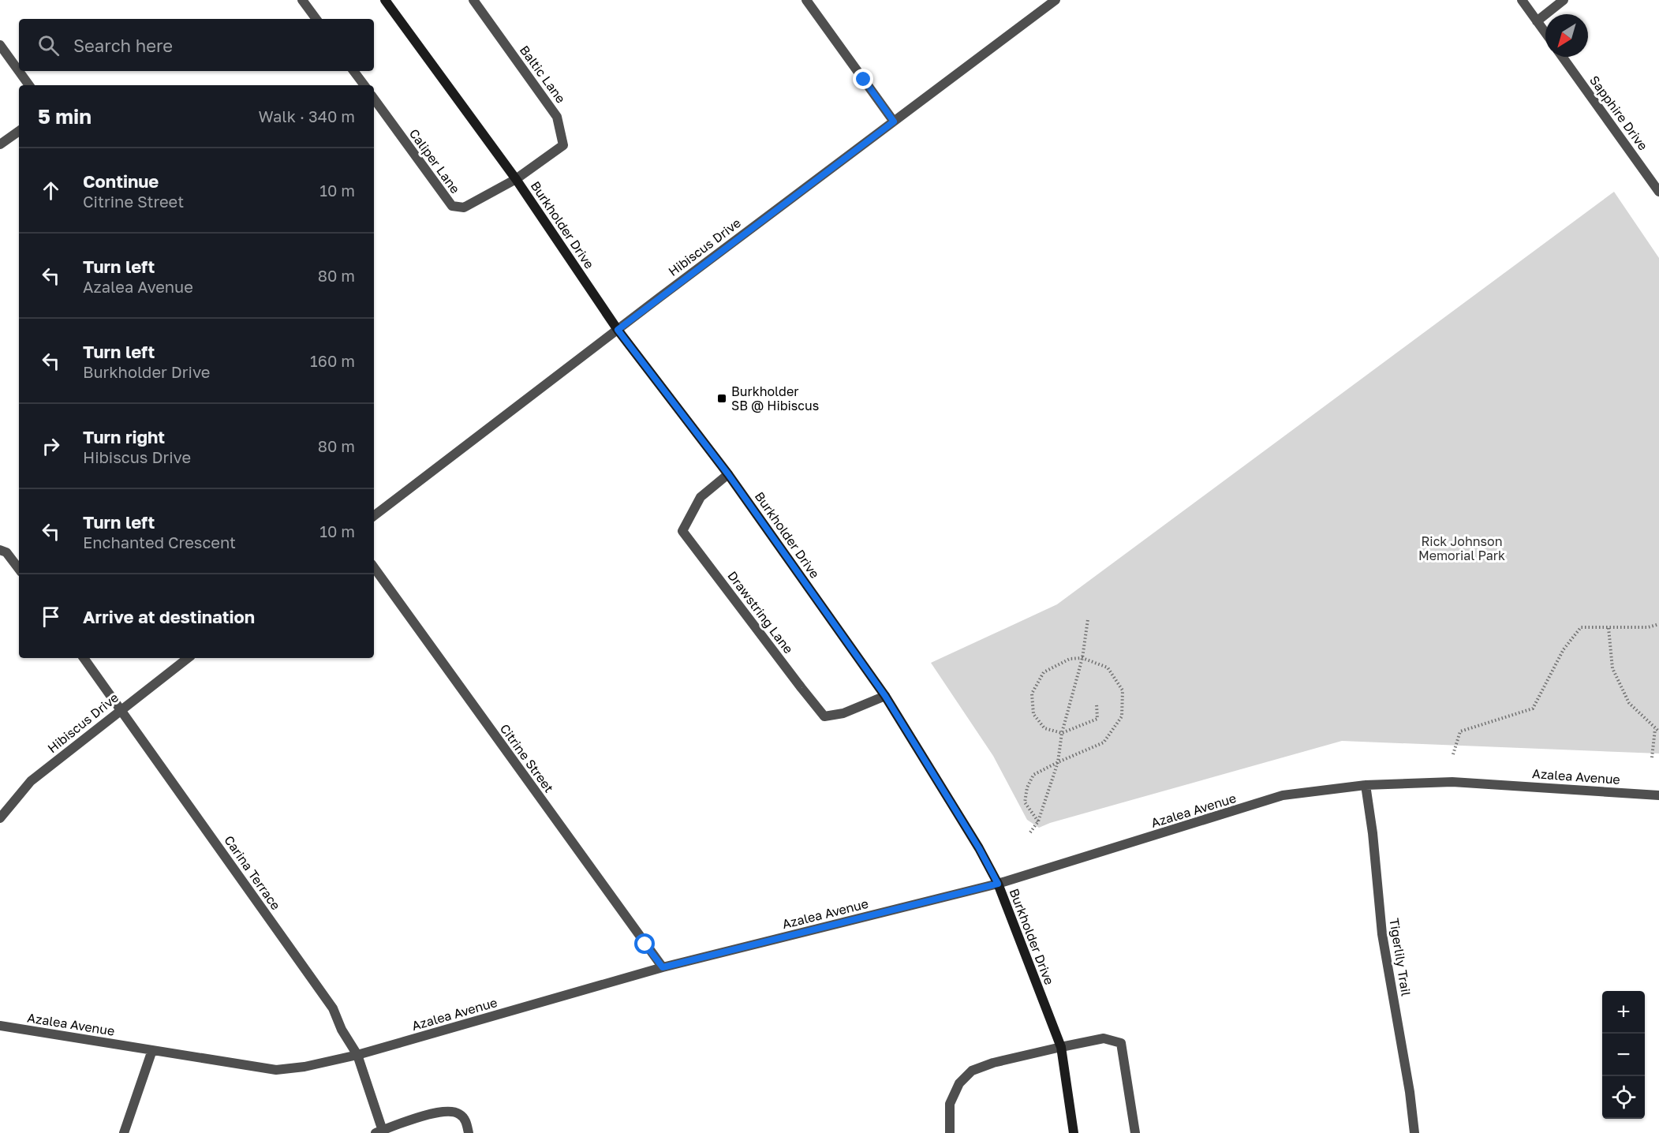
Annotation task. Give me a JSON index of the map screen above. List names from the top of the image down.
{
  "streets": {
    "street": [
      "Baltic Lane",
      "Sapphire Drive",
      "Caliper Lane",
      "Burkholder Drive",
      "Hibiscus Drive",
      "Drawstring Lane",
      "Citrine Street",
      "Azalea Avenue",
      "Carina Terrace",
      "Tigerlily Trail"
    ]
  },
  "crossings": [
    ["Baltic Lane", "Caliper Lane"],
    ["Baltic Lane", "Burkholder Drive"],
    ["Caliper Lane", "Burkholder Drive"],
    ["Burkholder Drive", "Hibiscus Drive"],
    ["Burkholder Drive", "Drawstring Lane"],
    ["Burkholder Drive", "Azalea Avenue"],
    ["Hibiscus Drive", "Carina Terrace"],
    ["Citrine Street", "Azalea Avenue"],
    ["Azalea Avenue", "Carina Terrace"],
    ["Azalea Avenue", "Tigerlily Trail"]
  ],
  "parks": ["Rick Johnson Memorial Park"],
  "places": {
    "transit": ["Burkholder SB @ Hibiscus"]
  },
  "north": "bottom left",
  "page": {
    "search": "Search here",
    "heading": ["5 min", "Walk · 340 m"],
    "list": [
      ["Continue", "Citrine Street", "10 m"],
      ["Turn left", "Azalea Avenue", "80 m"],
      ["Turn left", "Burkholder Drive", "160 m"],
      ["Turn right", "Hibiscus Drive", "80 m"],
      ["Turn left", "Enchanted Crescent", "10 m"],
      "Arrive at destination"
    ],
    "map_buttons": ["+", "−"]
  }
}
